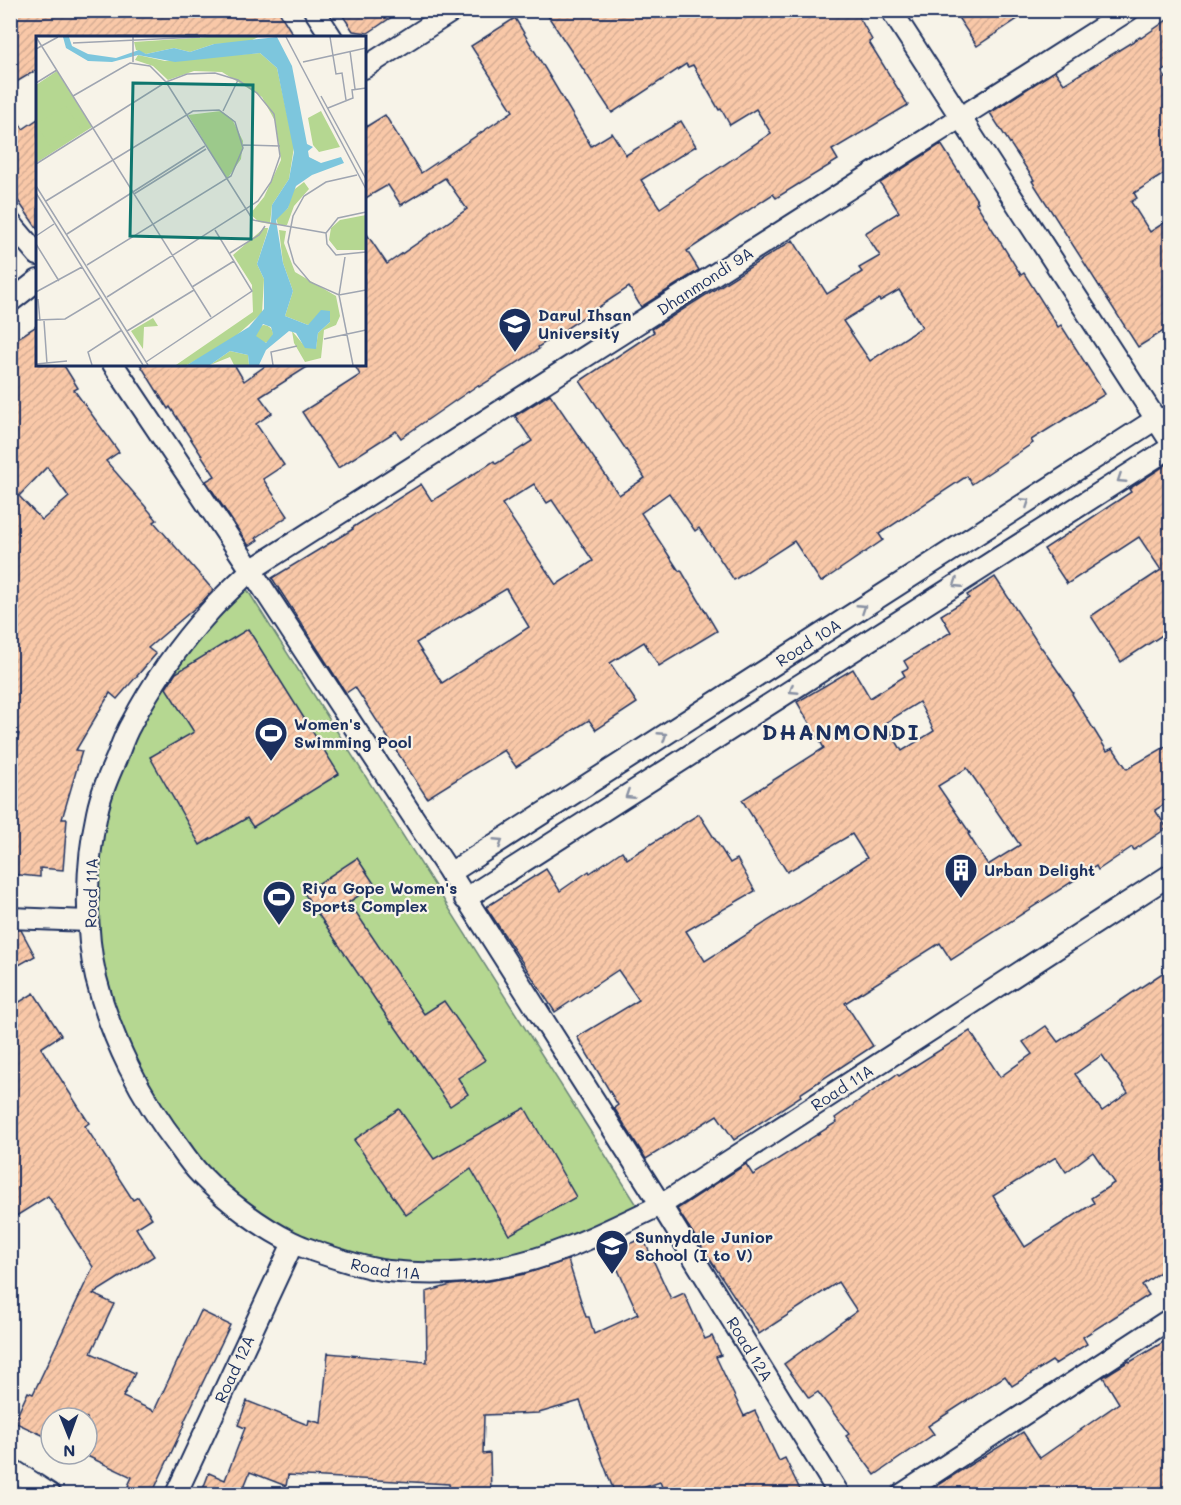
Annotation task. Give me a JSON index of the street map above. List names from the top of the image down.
{
  "streets": {
    "street": [
      "Dhanmondi 9A",
      "Road 10A",
      "Road 11A",
      "Road 12A"
    ]
  },
  "crossings": [
    ["Dhanmondi 9A", "Road 11A"],
    ["Dhanmondi 9A", "Road 12A"],
    ["Road 10A", "Road 12A"],
    ["Road 11A", "Road 12A"]
  ],
  "districts": ["DHANMONDI"],
  "places": {
    "school or university": ["Darul Ihsan University", "Sunnydale Junior School (I to V)"],
    "sports": ["Women's Swimming Pool", "Riya Gope Women's Sports Complex"],
    "building": ["Urban Delight"]
  },
  "north": "bottom"
}
